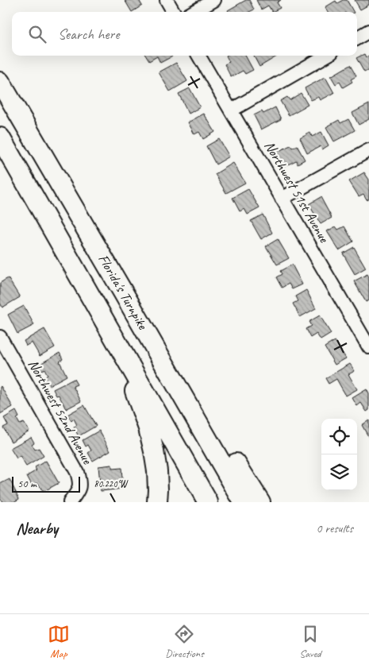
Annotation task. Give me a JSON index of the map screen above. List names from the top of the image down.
{
  "streets": {
    "highway": ["Florida's Turnpike"],
    "street": ["Northwest 51st Avenue", "Northwest 52nd Avenue"]
  },
  "scale_bar": "50 m",
  "page": {
    "search": "Search here",
    "scale": "50 m",
    "heading": ["Nearby", "0 results"],
    "nav": ["Map", "Directions", "Saved"]
  },
  "coordinates": ["80.220°W"]
}
